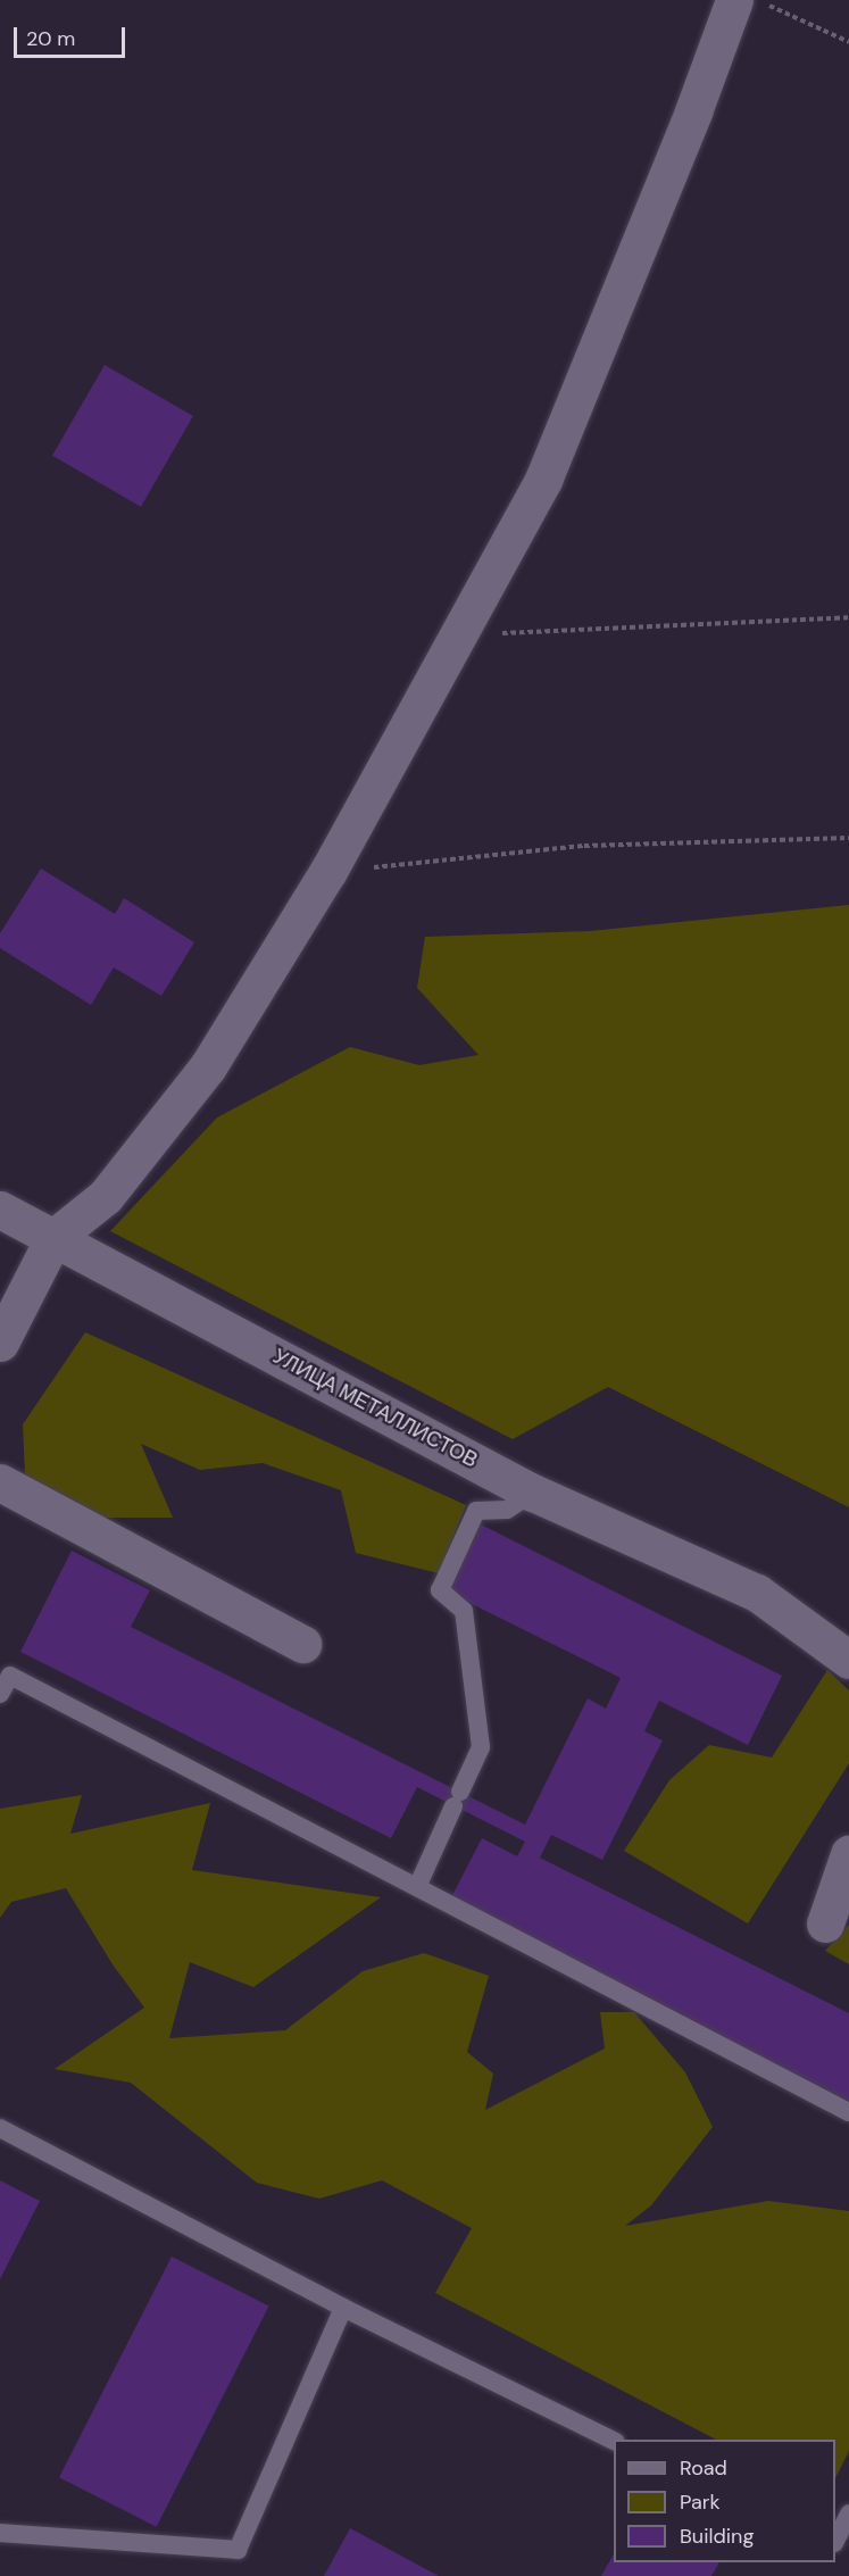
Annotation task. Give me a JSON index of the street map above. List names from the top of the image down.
{
  "streets": {
    "street": ["УЛИЦА МЕТАЛЛИСТОВ"]
  },
  "legend": ["Road", "Park", "Building"],
  "scale_bar": "20 m"
}
